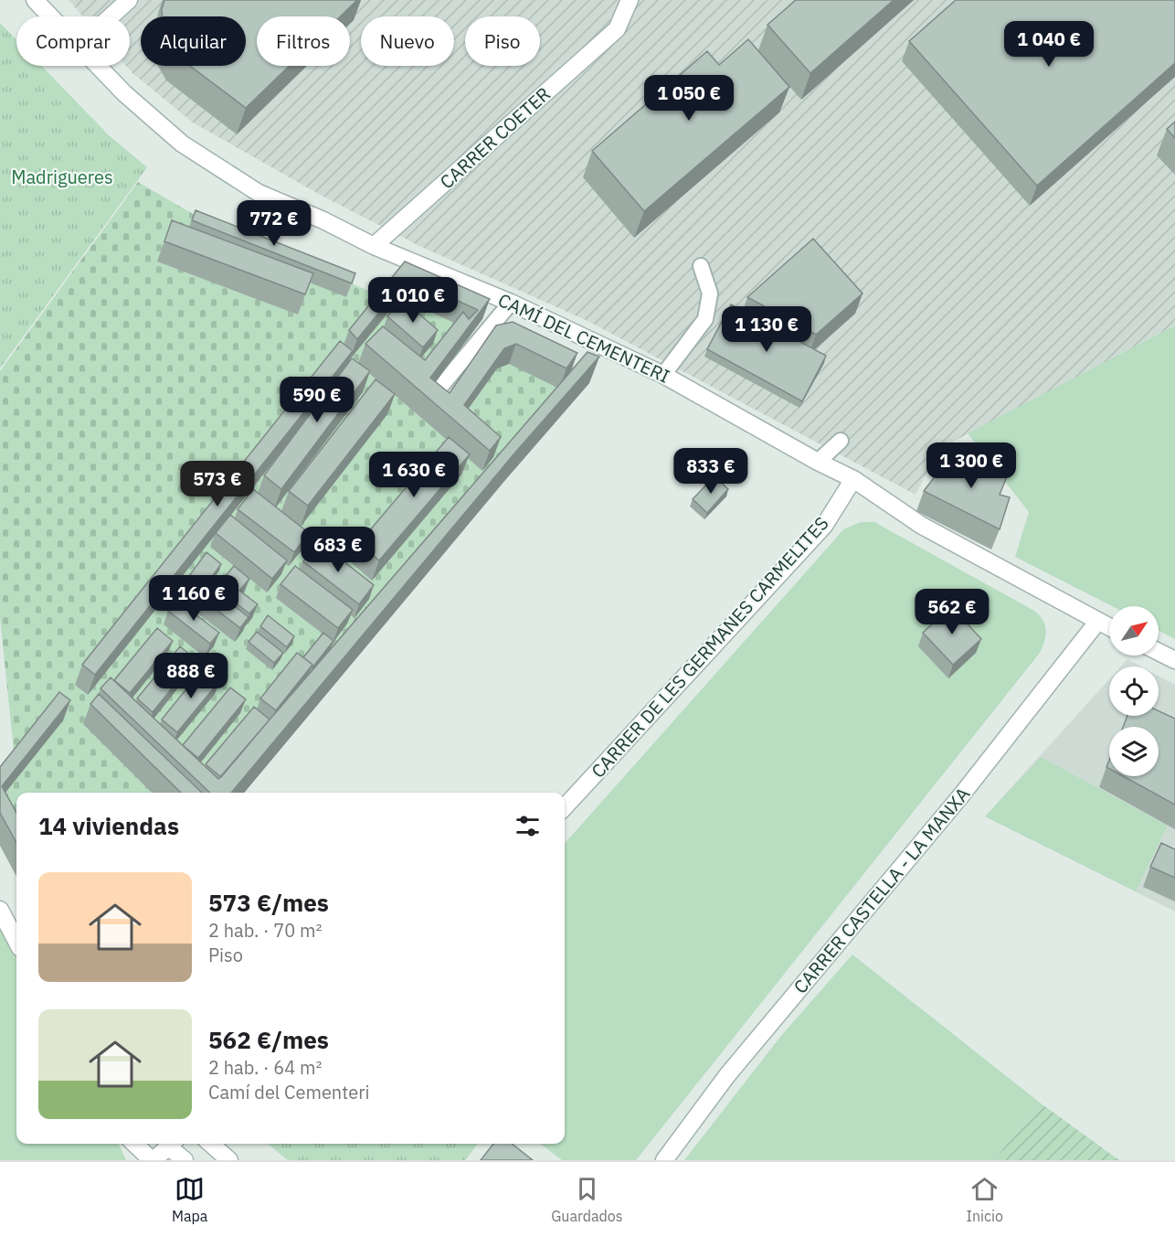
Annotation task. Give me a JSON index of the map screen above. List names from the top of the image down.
{
  "streets": {
    "street": [
      "CARRER COETER",
      "CAMÍ DEL CEMENTERI",
      "CARRER DE LES GERMANES CARMELITES",
      "CARRER CASTELLA - LA MANXA"
    ]
  },
  "crossings": [
    ["CARRER COETER", "CAMÍ DEL CEMENTERI"],
    ["CAMÍ DEL CEMENTERI", "CARRER DE LES GERMANES CARMELITES"],
    ["CAMÍ DEL CEMENTERI", "CARRER CASTELLA - LA MANXA"]
  ],
  "parks": ["Madrigueres"],
  "north": "top right",
  "page": {
    "chip": [
      "Comprar",
      "Alquilar",
      "Filtros",
      "Nuevo",
      "Piso"
    ],
    "price": [
      "1 040 €",
      "1 050 €",
      "772 €",
      "1 010 €",
      "1 130 €",
      "590 €",
      "1 300 €",
      "833 €",
      "1 630 €",
      "573 €",
      "683 €",
      "1 160 €",
      "562 €",
      "888 €"
    ],
    "heading": "14 viviendas",
    "list": [
      {
        "name": "573 €/mes",
        "note": "2 hab. · 70 m² · Piso"
      },
      {
        "name": "562 €/mes",
        "note": "2 hab. · 64 m² · Camí del Cementeri"
      }
    ],
    "tabs": ["Mapa", "Guardados", "Inicio"]
  }
}
